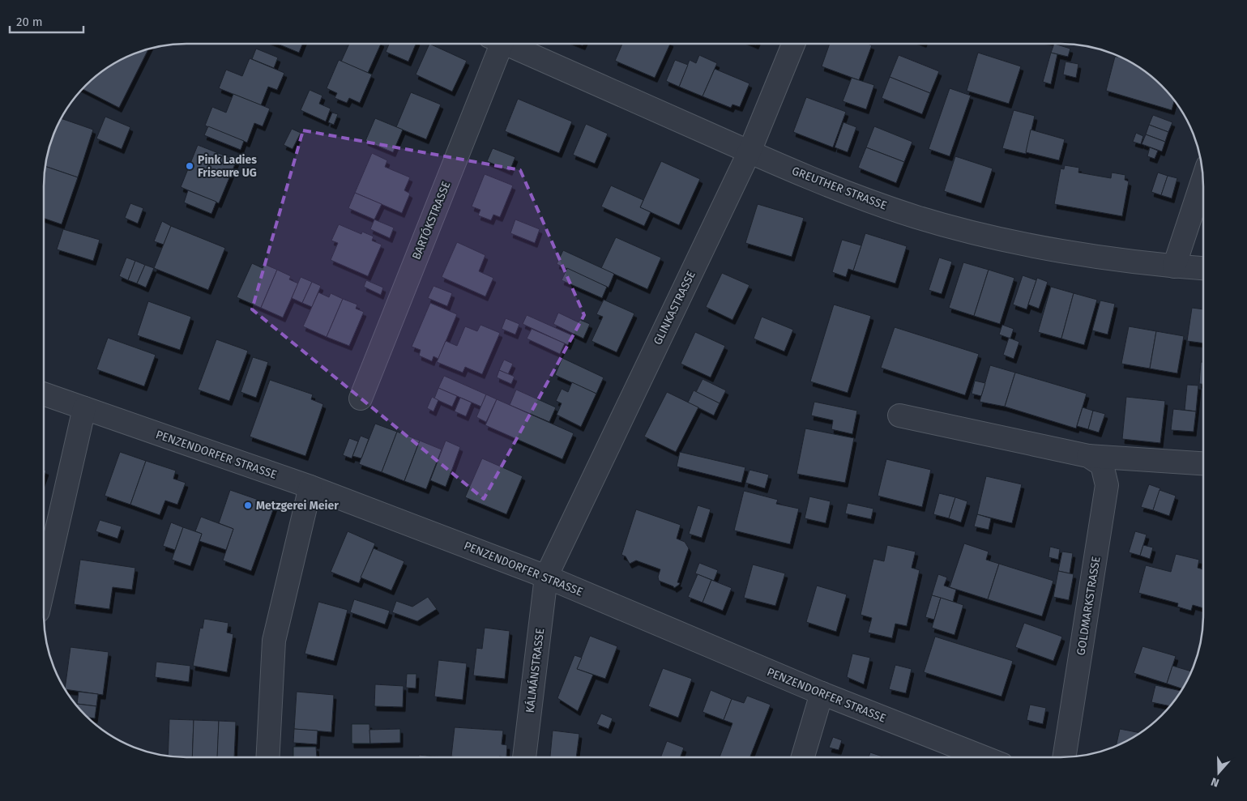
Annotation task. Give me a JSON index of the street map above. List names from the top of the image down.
{
  "streets": {
    "street": [
      "GREUTHER STRASSE",
      "BARTÓKSTRASSE",
      "GLINKASTRASSE",
      "PENZENDORFER STRASSE",
      "GOLDMARKSTRASSE",
      "KÁLMÁNSTRASSE"
    ]
  },
  "crossings": [
    ["GREUTHER STRASSE", "GLINKASTRASSE"],
    ["GLINKASTRASSE", "PENZENDORFER STRASSE"],
    ["GLINKASTRASSE", "KÁLMÁNSTRASSE"],
    ["PENZENDORFER STRASSE", "KÁLMÁNSTRASSE"]
  ],
  "places": ["Pink Ladies Friseure UG", "Metzgerei Meier"],
  "scale_bar": "20 m",
  "north": "bottom"
}
